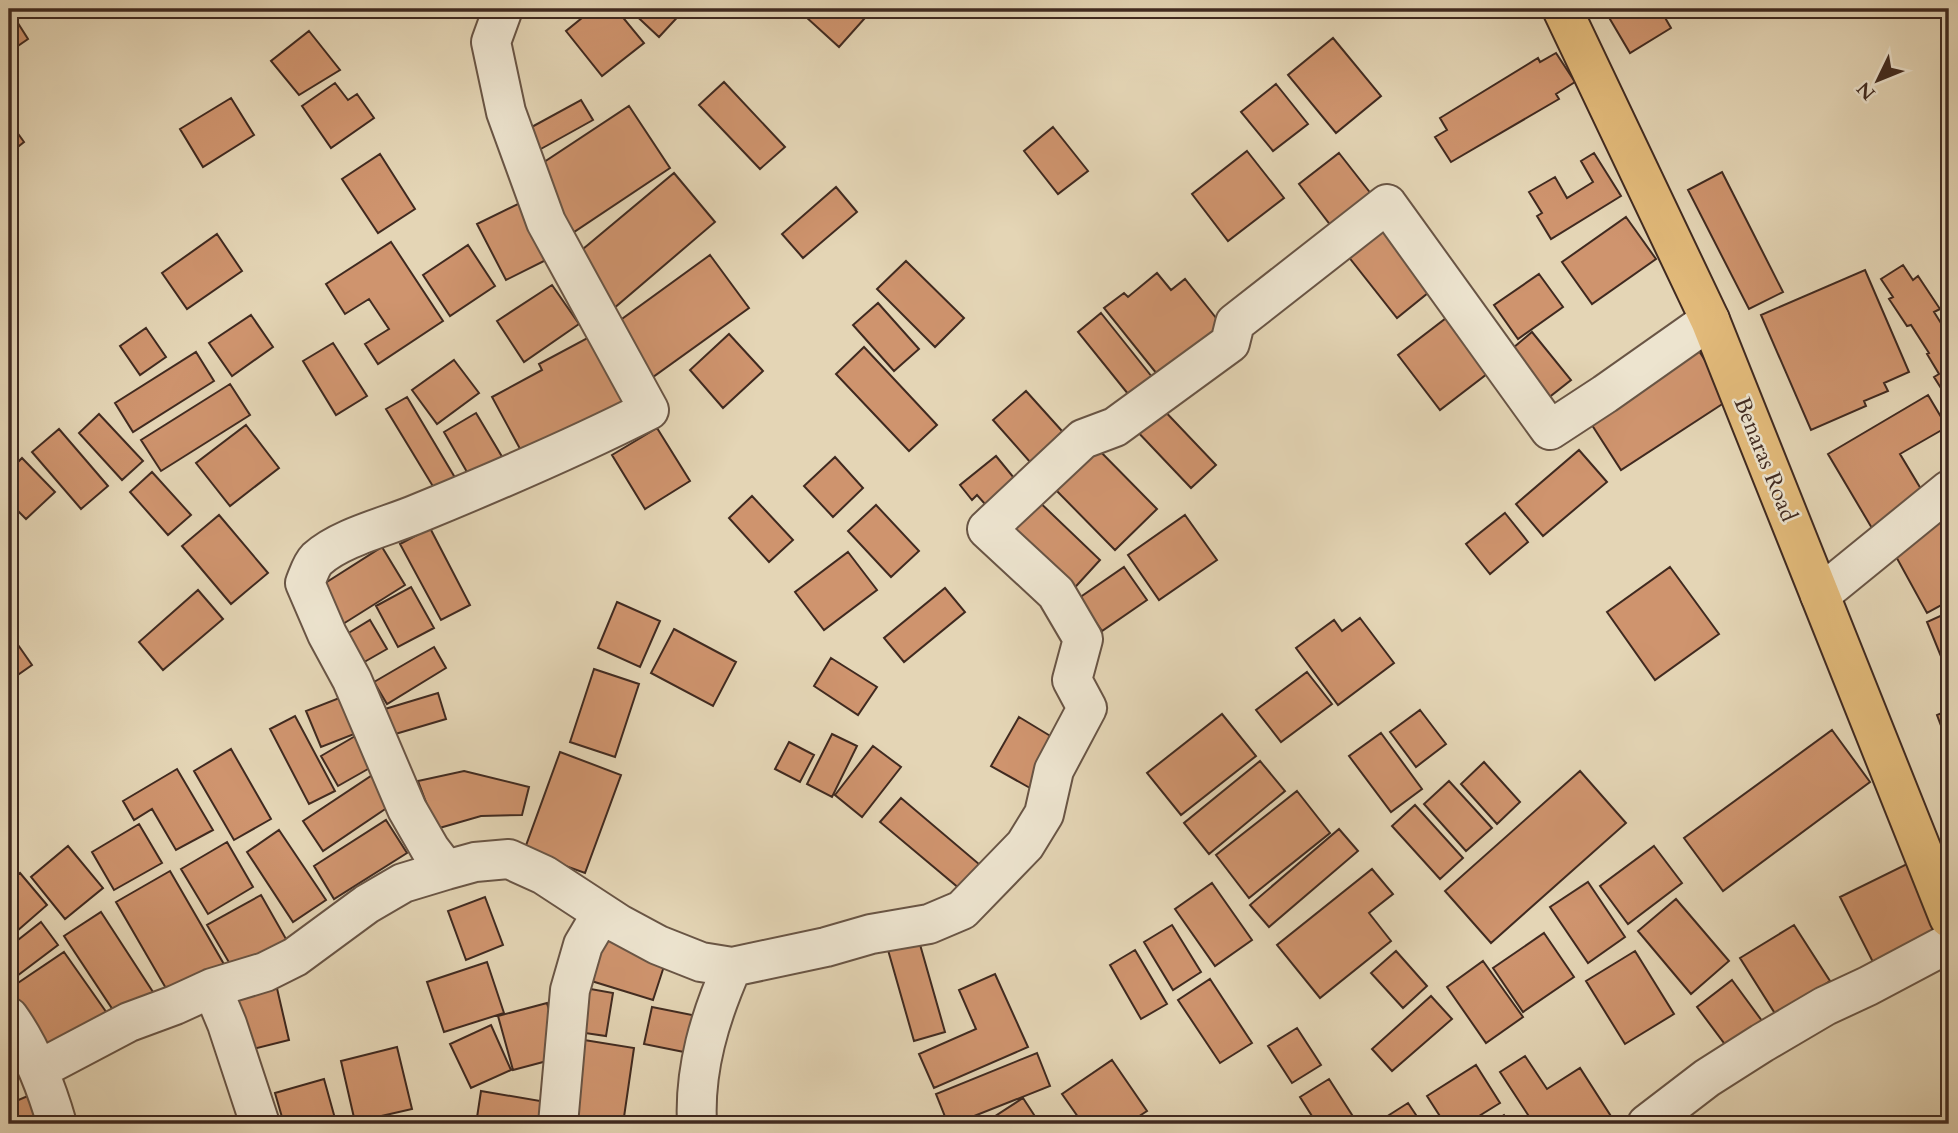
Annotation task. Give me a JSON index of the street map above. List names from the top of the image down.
{
  "streets": {
    "main road": ["Benaras Road"]
  },
  "north": "bottom left"
}
